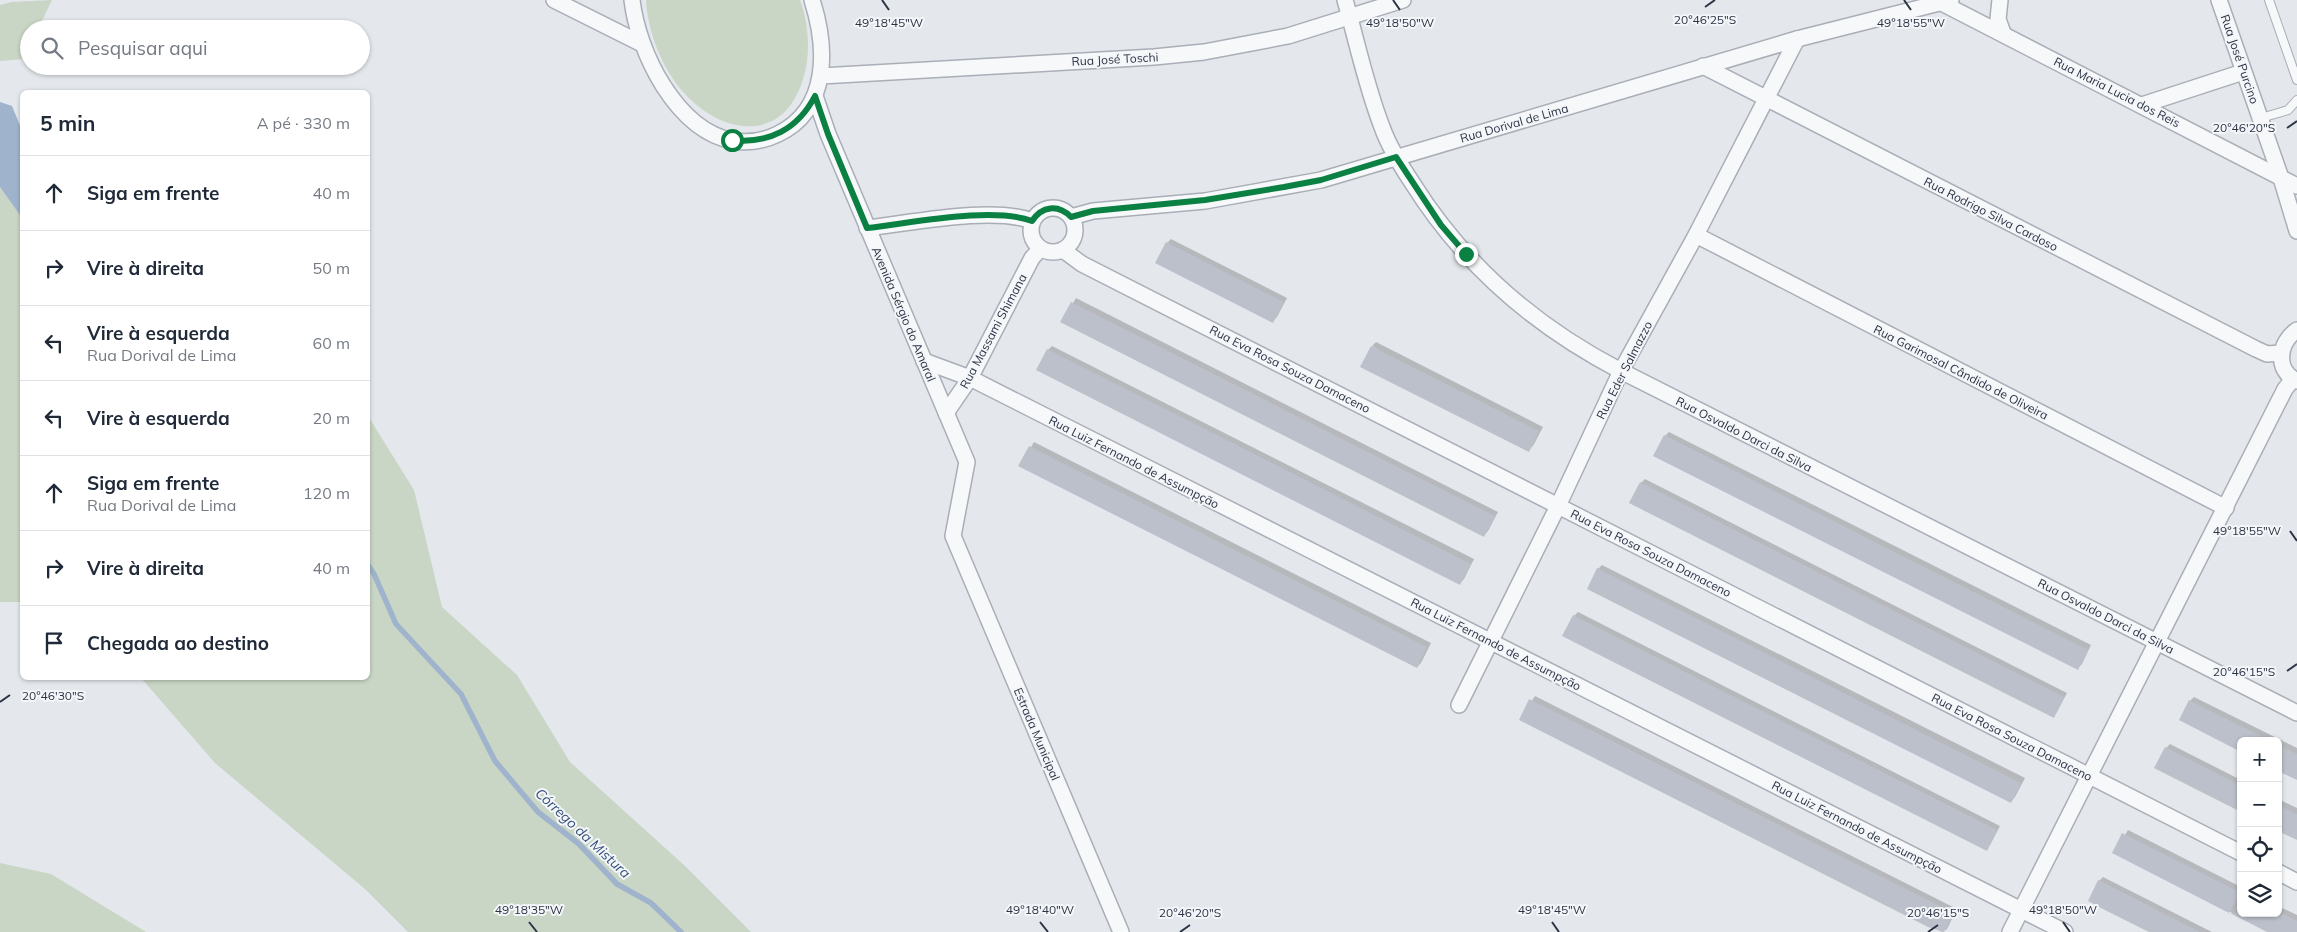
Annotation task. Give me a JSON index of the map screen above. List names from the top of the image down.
{
  "streets": {
    "street": [
      "Rua José Toschi",
      "Rua José Purcino",
      "Rua Maria Lucia dos Reis",
      "Rua Dorival de Lima",
      "Rua Rodrigo Silva Cardoso",
      "Avenida Sérgio do Amaral",
      "Rua Massami Shimana",
      "Rua Eva Rosa Souza Damaceno",
      "Rua Eder Salmazzo",
      "Rua Garimosal Cândido de Oliveira",
      "Rua Osvaldo Darci da Silva",
      "Rua Luiz Fernando de Assumpção",
      "Estrada Municipal"
    ]
  },
  "crossings": [
    ["Rua José Toschi", "Rua Osvaldo Darci da Silva"],
    ["Rua José Purcino", "Rua Maria Lucia dos Reis"],
    ["Rua Maria Lucia dos Reis", "Rua Dorival de Lima"],
    ["Rua Dorival de Lima", "Rua Rodrigo Silva Cardoso"],
    ["Rua Dorival de Lima", "Rua Massami Shimana"],
    ["Rua Dorival de Lima", "Rua Eva Rosa Souza Damaceno"],
    ["Rua Dorival de Lima", "Rua Eder Salmazzo"],
    ["Rua Dorival de Lima", "Rua Osvaldo Darci da Silva"],
    ["Rua Rodrigo Silva Cardoso", "Rua Eder Salmazzo"],
    ["Avenida Sérgio do Amaral", "Rua Massami Shimana"],
    ["Avenida Sérgio do Amaral", "Rua Luiz Fernando de Assumpção"],
    ["Avenida Sérgio do Amaral", "Estrada Municipal"],
    ["Rua Massami Shimana", "Rua Eva Rosa Souza Damaceno"],
    ["Rua Massami Shimana", "Rua Luiz Fernando de Assumpção"],
    ["Rua Eva Rosa Souza Damaceno", "Rua Eder Salmazzo"],
    ["Rua Eder Salmazzo", "Rua Garimosal Cândido de Oliveira"],
    ["Rua Eder Salmazzo", "Rua Osvaldo Darci da Silva"],
    ["Rua Eder Salmazzo", "Rua Luiz Fernando de Assumpção"]
  ],
  "water": ["Córrego da Mistura"],
  "page": {
    "search": "Pesquisar aqui",
    "heading": ["5 min", "A pé · 330 m"],
    "list": [
      ["Siga em frente", "40 m"],
      ["Vire à direita", "50 m"],
      ["Vire à esquerda", "Rua Dorival de Lima", "60 m"],
      ["Vire à esquerda", "20 m"],
      ["Siga em frente", "Rua Dorival de Lima", "120 m"],
      ["Vire à direita", "40 m"],
      "Chegada ao destino"
    ],
    "map_buttons": ["+", "−"]
  },
  "coordinates": [
    "20°46'25\"S",
    "49°18'45\"W",
    "49°18'50\"W",
    "49°18'55\"W",
    "20°46'20\"S",
    "20°46'15\"S",
    "20°46'30\"S",
    "49°18'35\"W",
    "49°18'40\"W"
  ]
}
